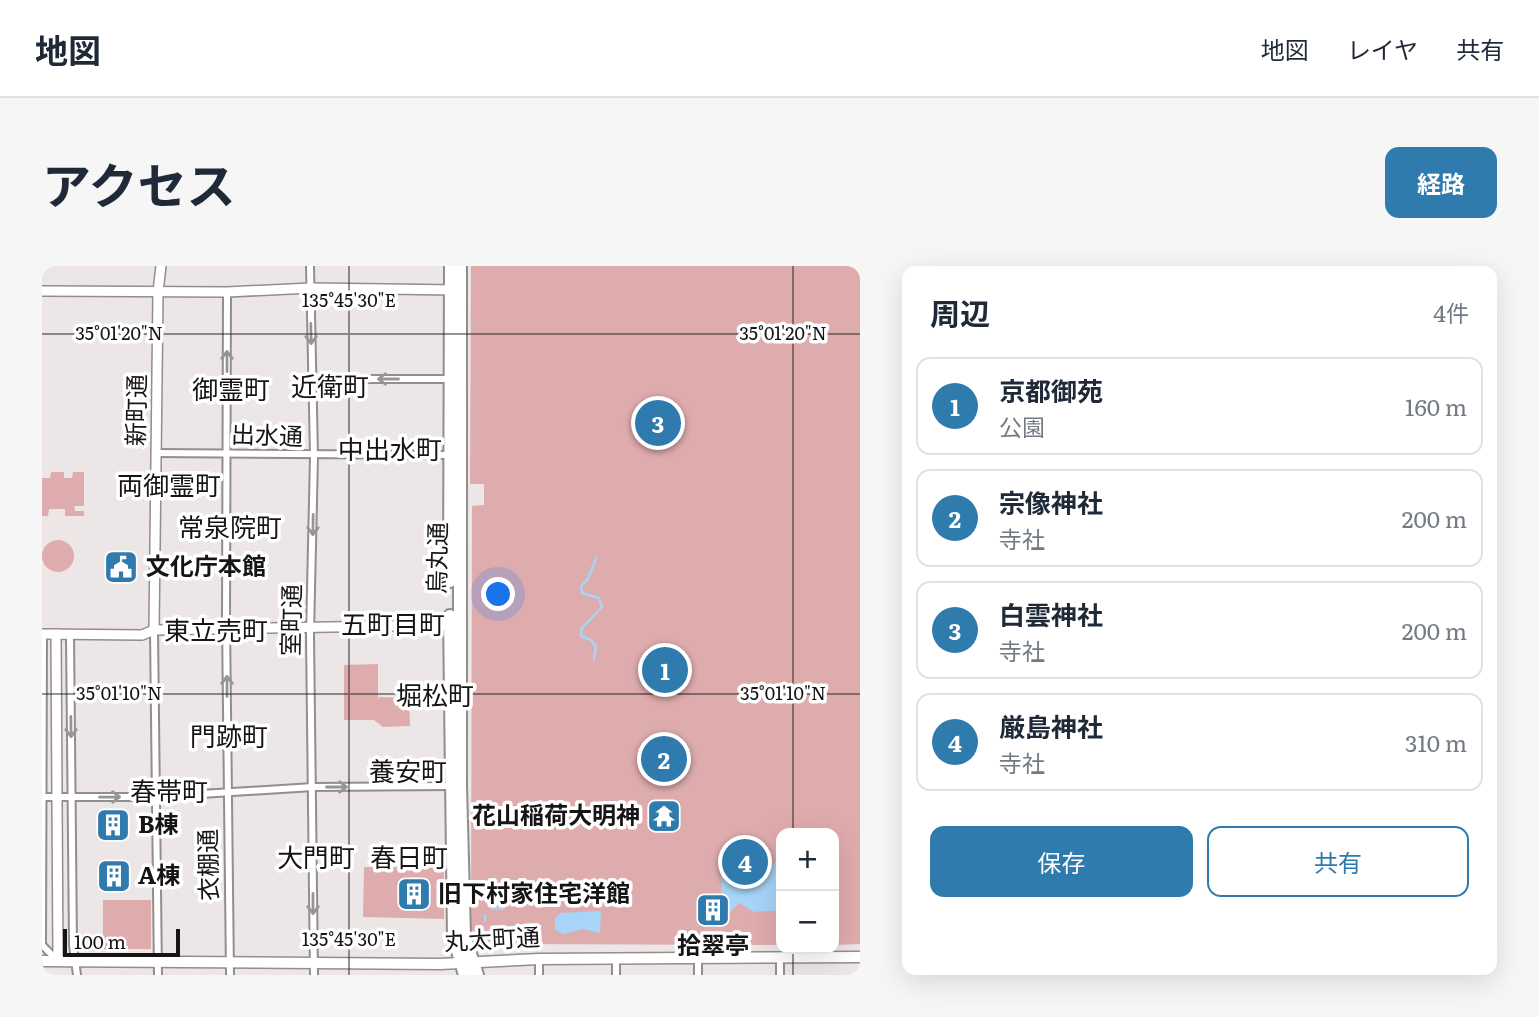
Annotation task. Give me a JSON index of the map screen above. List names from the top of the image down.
{
  "streets": {
    "highway": ["烏丸通"],
    "main road": ["丸太町通"],
    "street": [
      "新町通",
      "出水通",
      "室町通",
      "衣棚通"
    ]
  },
  "crossings": [
    ["新町通", "出水通"],
    ["新町通", "丸太町通"],
    ["出水通", "烏丸通"],
    ["出水通", "室町通"],
    ["出水通", "衣棚通"],
    ["烏丸通", "丸太町通"],
    ["室町通", "丸太町通"],
    ["衣棚通", "丸太町通"]
  ],
  "one_way": ["室町通", "衣棚通"],
  "districts": [
    "近衛町",
    "御霊町",
    "中出水町",
    "両御霊町",
    "常泉院町",
    "五町目町",
    "東立売町",
    "堀松町",
    "門跡町",
    "養安町",
    "春帯町",
    "大門町",
    "春日町"
  ],
  "places": {
    "public building": ["文化庁本館"],
    "temple": ["花山稲荷大明神"],
    "building": [
      "B棟",
      "A棟",
      "旧下村家住宅洋館",
      "拾翠亭"
    ]
  },
  "scale_bar": "100 m",
  "page": {
    "header": "地図",
    "nav": ["地図", "レイヤ", "共有"],
    "title": "アクセス",
    "buttons": [
      "経路",
      ["保存", "共有"]
    ],
    "heading": ["周辺", "4件"],
    "list": [
      {
        "mark": "1",
        "name": "京都御苑",
        "note": "公園",
        "value": "160 m"
      },
      {
        "mark": "2",
        "name": "宗像神社",
        "note": "寺社",
        "value": "200 m"
      },
      {
        "mark": "3",
        "name": "白雲神社",
        "note": "寺社",
        "value": "200 m"
      },
      {
        "mark": "4",
        "name": "厳島神社",
        "note": "寺社",
        "value": "310 m"
      }
    ],
    "pins": [
      "3",
      "1",
      "2",
      "4"
    ],
    "map_buttons": ["+", "−"],
    "scale": "100 m"
  },
  "coordinates": ["135°45'30\"E", "35°01'20\"N", "35°01'10\"N"]
}
